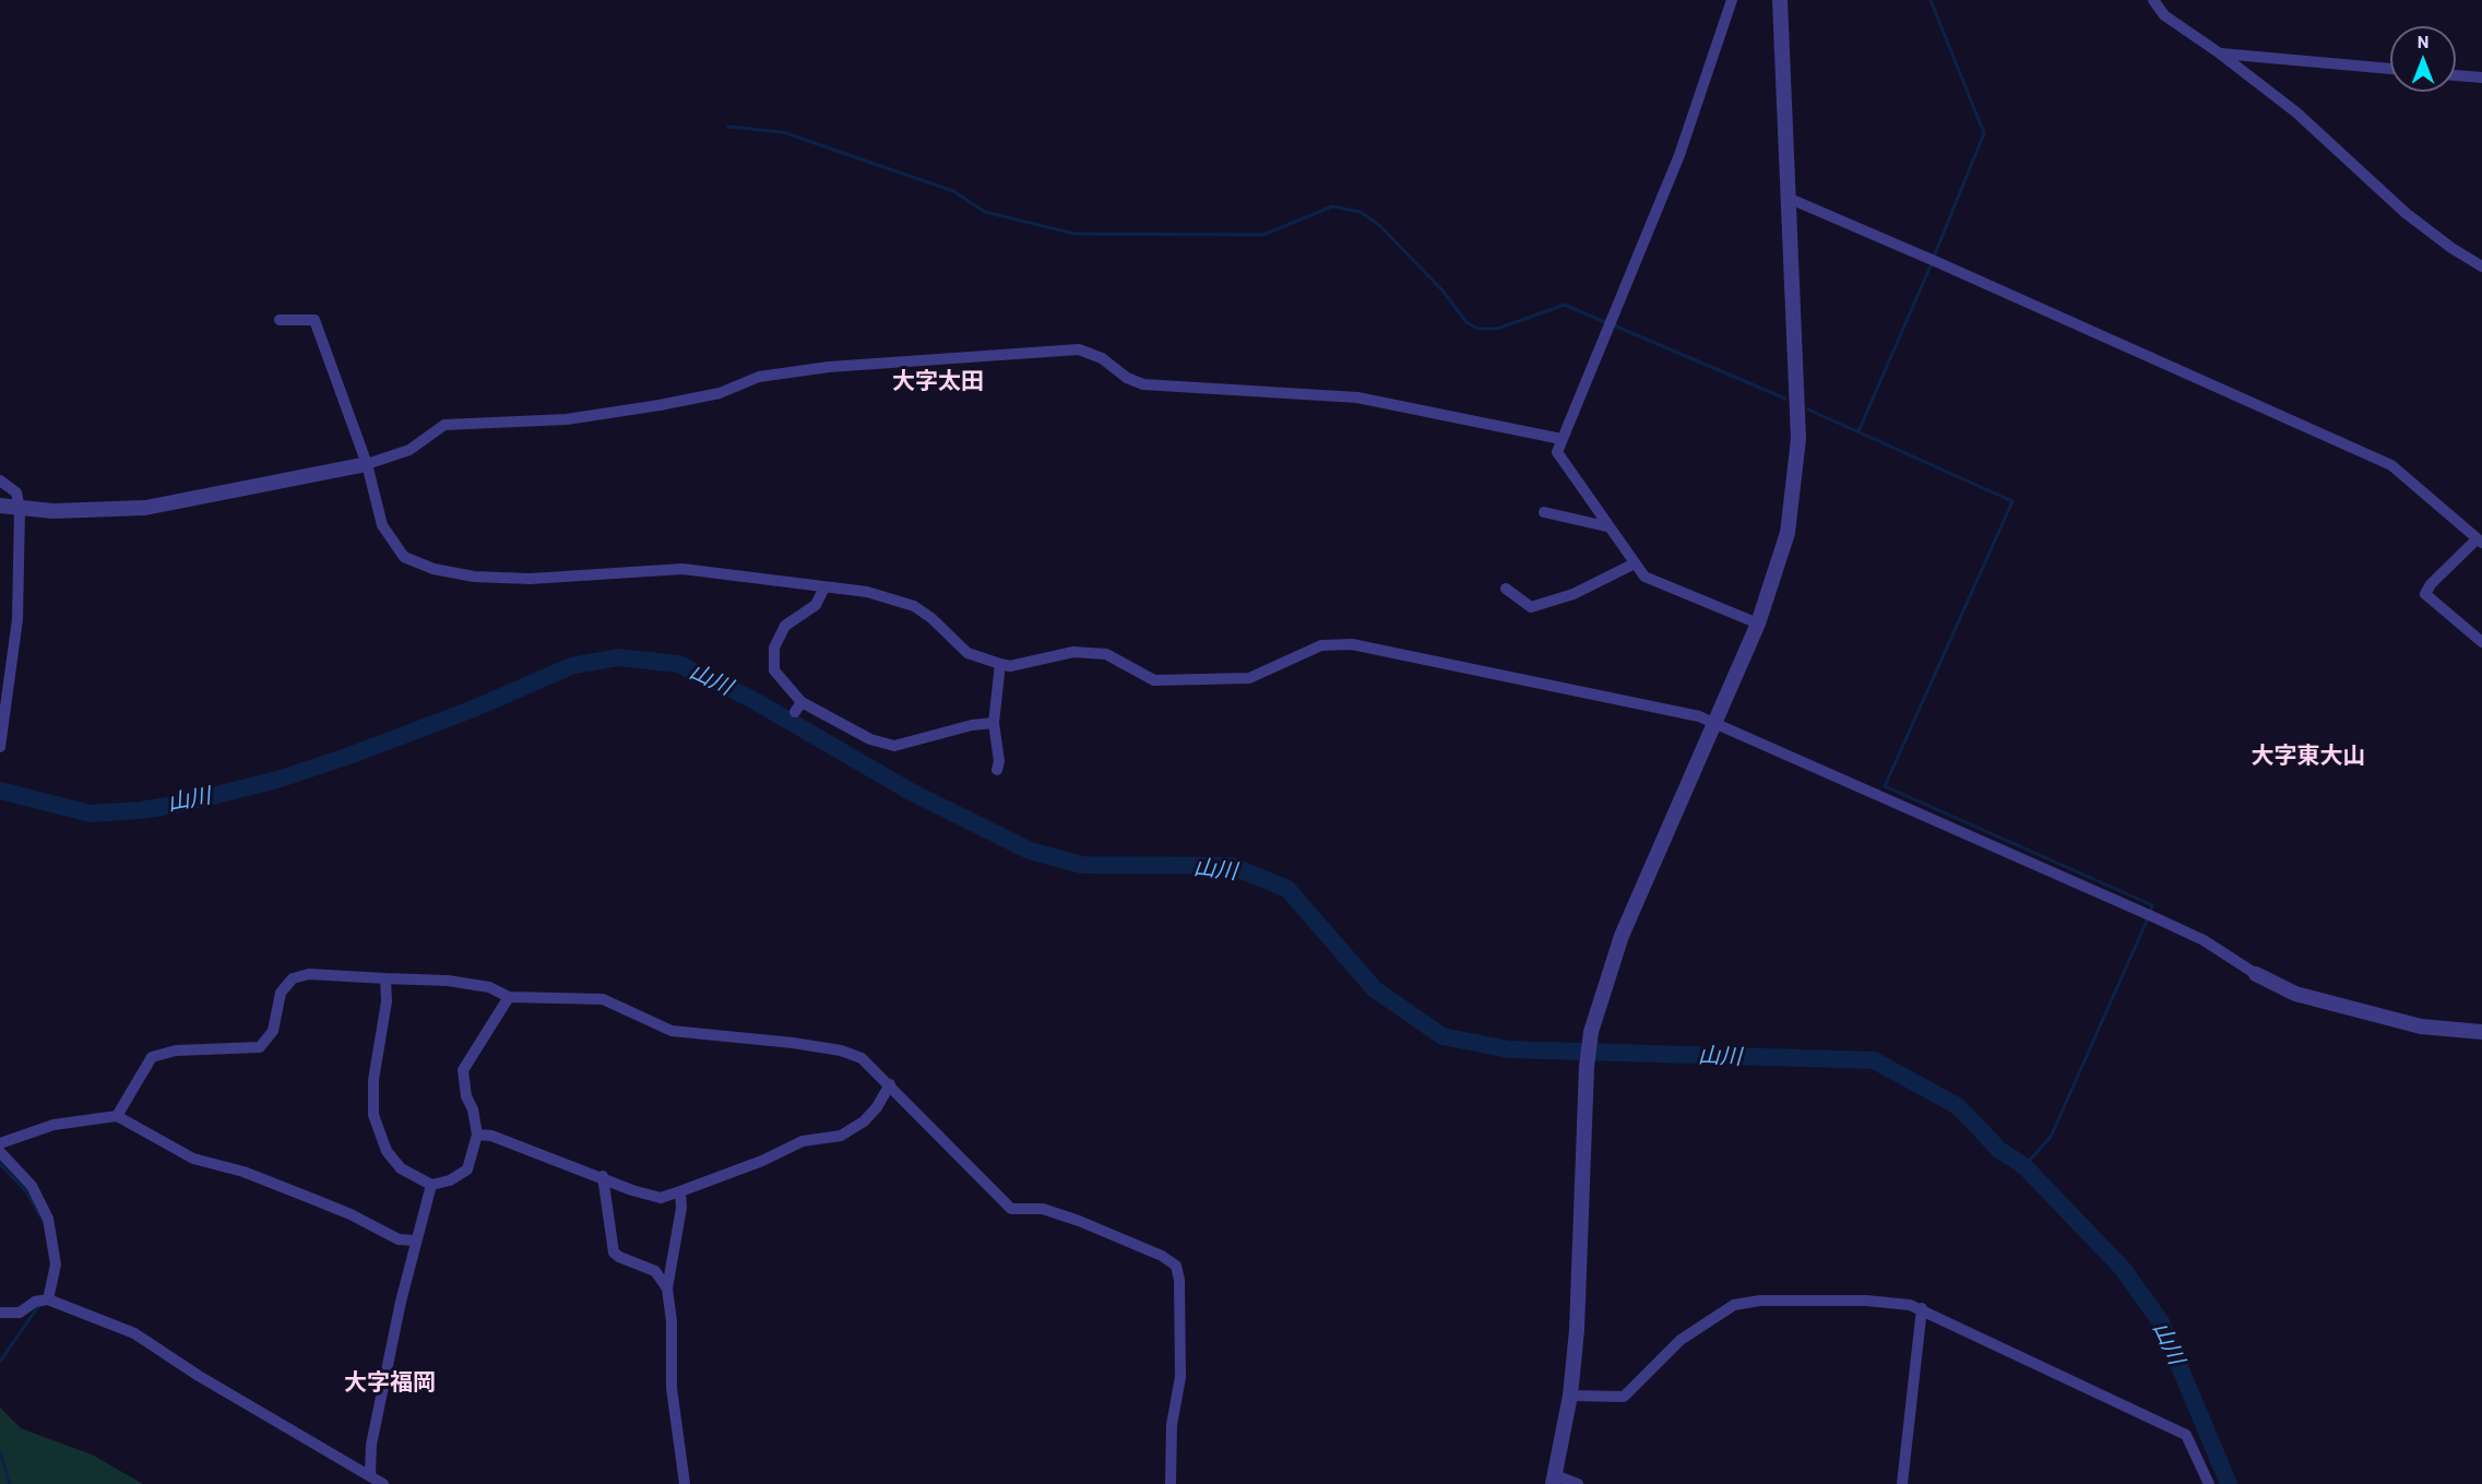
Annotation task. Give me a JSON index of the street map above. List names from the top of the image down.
{
  "districts": ["大字太田", "大字東大山", "大字福岡"],
  "water": ["山川"],
  "north": "top"
}
